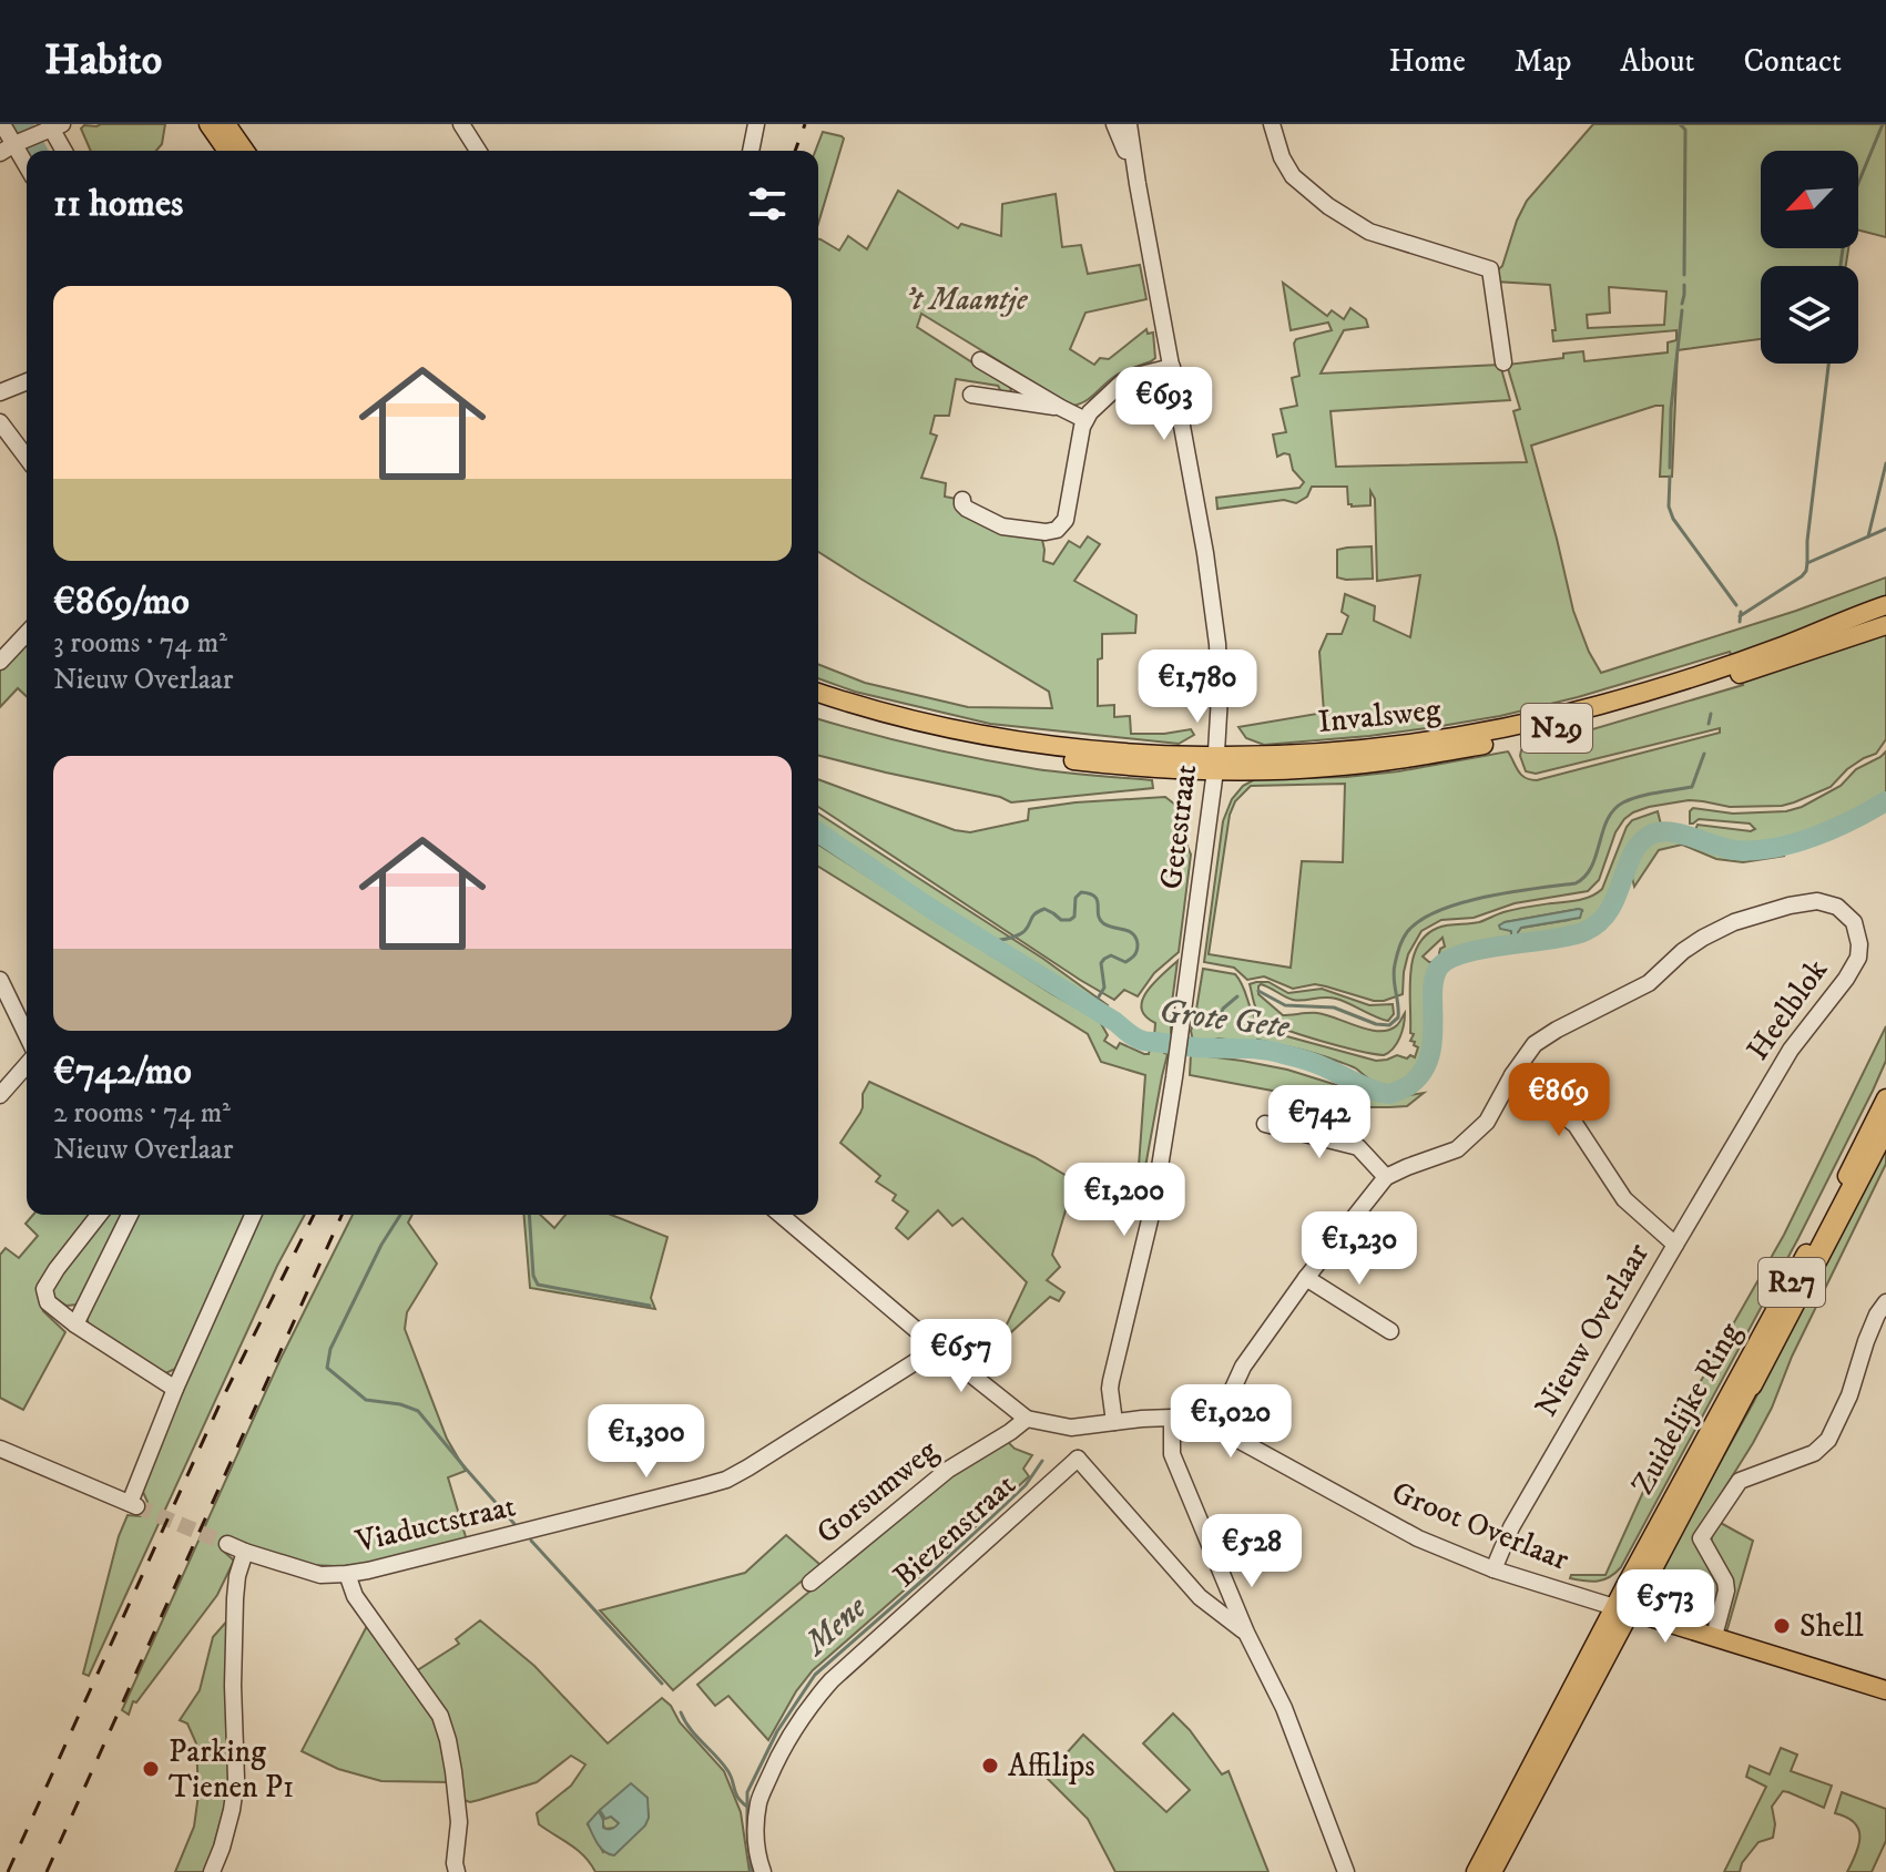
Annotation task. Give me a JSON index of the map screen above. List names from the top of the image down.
{
  "streets": {
    "highway": ["R27", "Zuidelijke Ring"],
    "main road": ["Invalsweg", "N29", "Groot Overlaar"],
    "street": [
      "Getestraat",
      "Heelblok",
      "Nieuw Overlaar",
      "Gorsumweg",
      "Viaductstraat",
      "Biezenstraat"
    ]
  },
  "crossings": [
    ["Invalsweg", "Getestraat"],
    ["Getestraat", "Groot Overlaar"],
    ["Heelblok", "Nieuw Overlaar"],
    ["R27", "Zuidelijke Ring"],
    ["R27", "Groot Overlaar"],
    ["Nieuw Overlaar", "Groot Overlaar"],
    ["Zuidelijke Ring", "Groot Overlaar"],
    ["Gorsumweg", "Groot Overlaar"]
  ],
  "water": ["Grote Gete", "Mene"],
  "parks": ["'t Maantje"],
  "places": ["Shell", "Affilips", "Parking Tienen P1"],
  "north": "bottom left",
  "page": {
    "header": "Habito",
    "nav": [
      "Home",
      "Map",
      "About",
      "Contact"
    ],
    "heading": "11 homes",
    "list": [
      {
        "name": "€869/mo",
        "note": "3 rooms · 74 m² · Nieuw Overlaar"
      },
      {
        "name": "€742/mo",
        "note": "2 rooms · 74 m² · Nieuw Overlaar"
      }
    ],
    "price": [
      "€693",
      "€1,780",
      "€869",
      "€742",
      "€1,200",
      "€1,230",
      "€657",
      "€1,020",
      "€1,300",
      "€528",
      "€573"
    ]
  }
}
